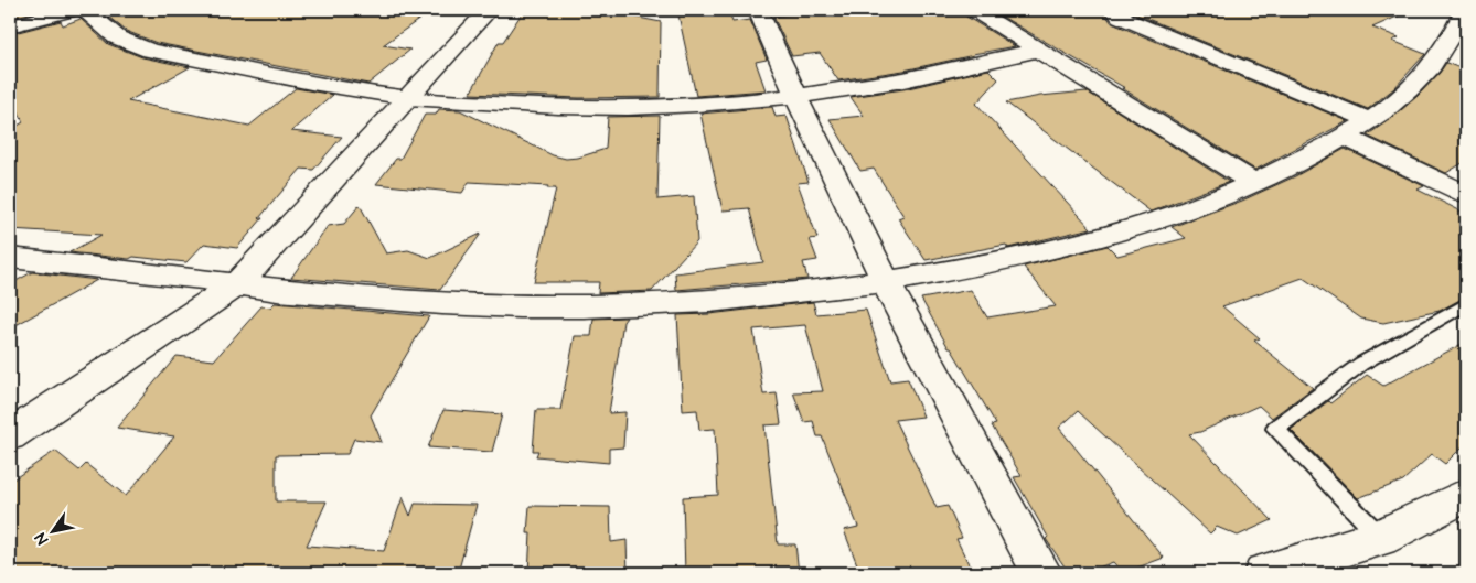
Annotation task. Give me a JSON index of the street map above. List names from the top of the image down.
{
  "north": "bottom left"
}
